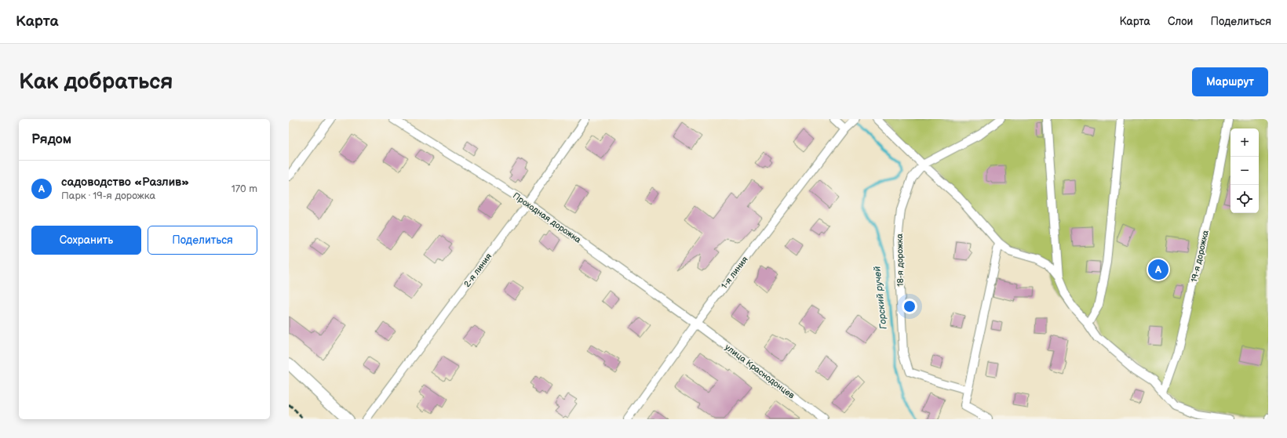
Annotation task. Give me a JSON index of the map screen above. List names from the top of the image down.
{
  "streets": {
    "street": [
      "Проходная дорожка",
      "19-я дорожка",
      "18-я дорожка",
      "2-я линия",
      "1-я линия",
      "улица Краснодонцев"
    ]
  },
  "crossings": [
    ["Проходная дорожка", "2-я линия"],
    ["Проходная дорожка", "1-я линия"],
    ["Проходная дорожка", "улица Краснодонцев"],
    ["1-я линия", "улица Краснодонцев"]
  ],
  "water": ["Горский ручей"],
  "page": {
    "header": "Карта",
    "nav": ["Карта", "Слои", "Поделиться"],
    "buttons": [
      "Маршрут",
      ["Сохранить", "Поделиться"]
    ],
    "title": "Как добраться",
    "heading": "Рядом",
    "map_buttons": ["+", "−"],
    "list": [
      {
        "mark": "A",
        "name": "садоводство «Разлив»",
        "note": "Парк · 19-я дорожка",
        "value": "170 m"
      }
    ],
    "pins": "A"
  }
}
